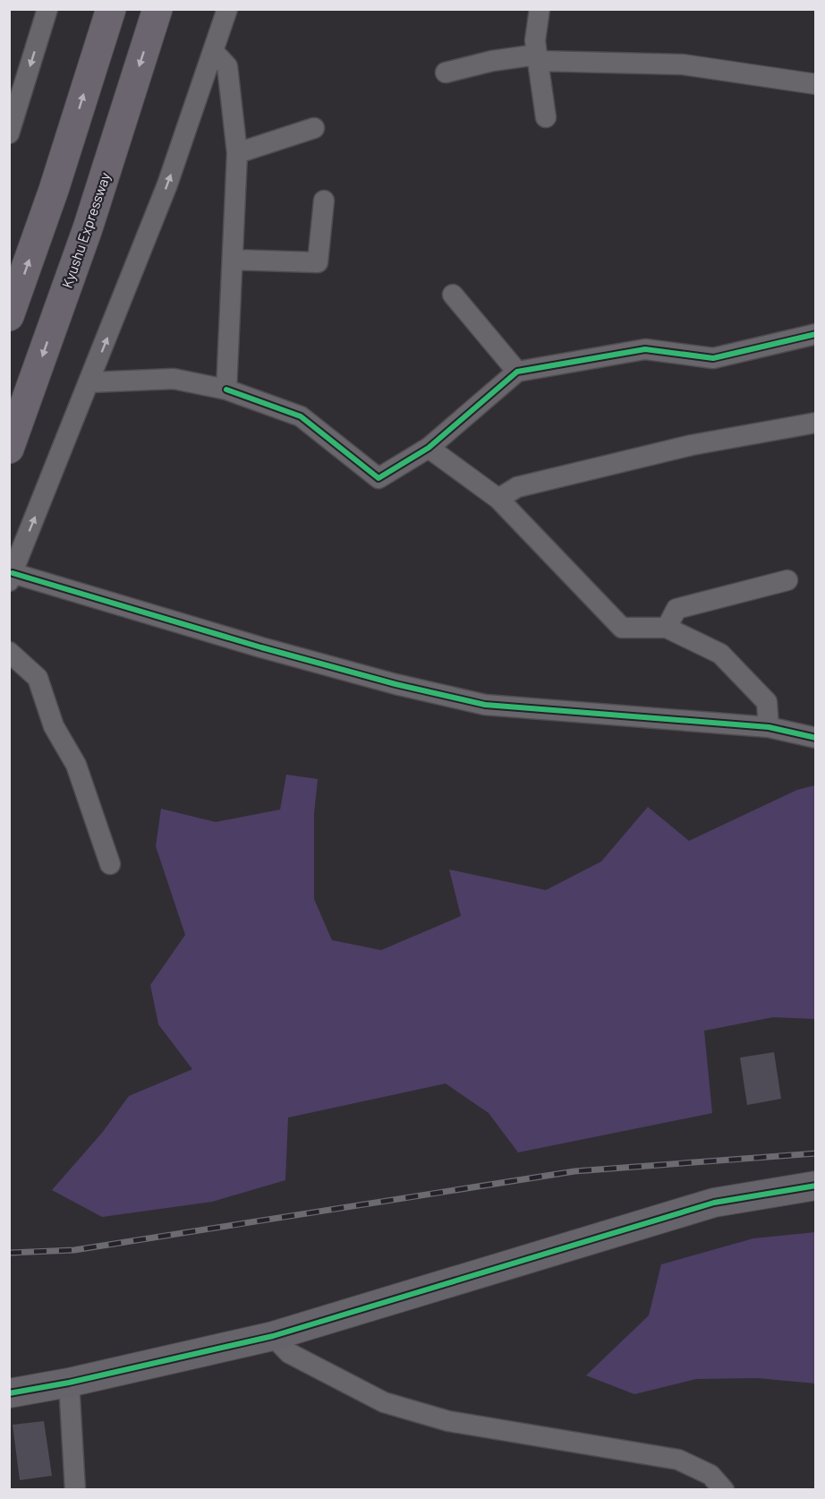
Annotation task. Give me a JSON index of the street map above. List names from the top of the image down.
{
  "streets": {
    "highway": ["Kyushu Expressway"]
  }
}
